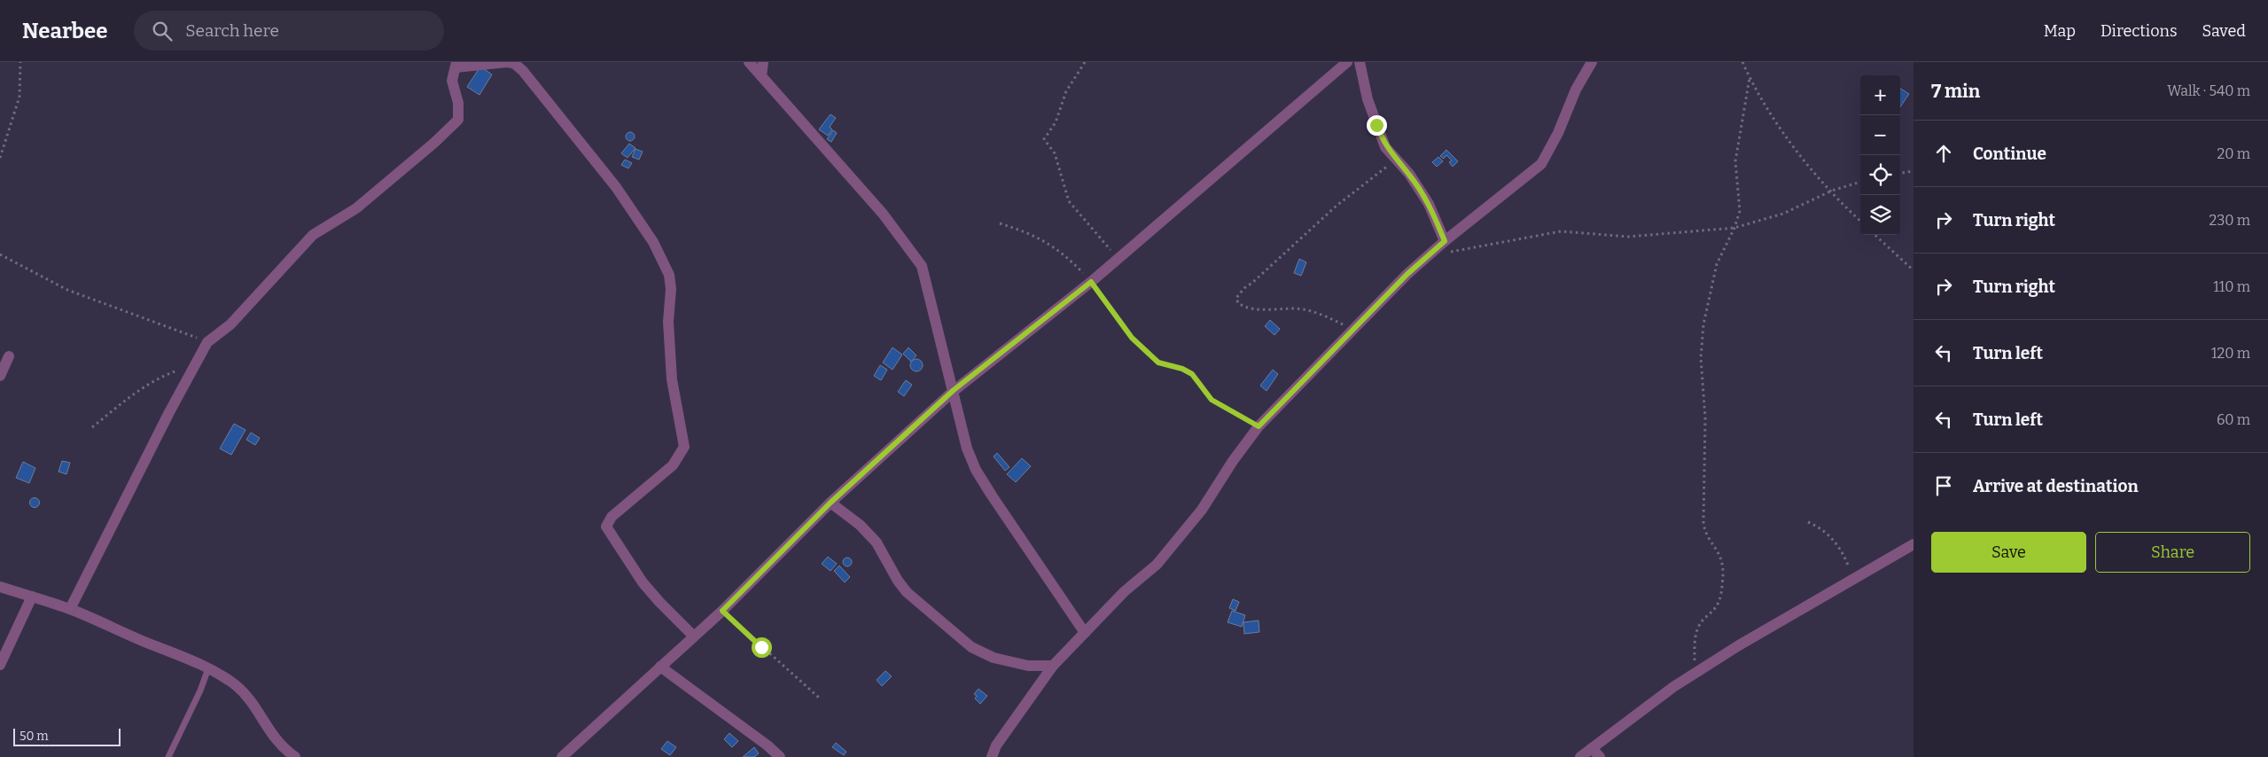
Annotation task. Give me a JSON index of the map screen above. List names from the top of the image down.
{
  "scale_bar": "50 m",
  "page": {
    "header": "Nearbee",
    "search": "Search here",
    "nav": ["Map", "Directions", "Saved"],
    "heading": ["7 min", "Walk · 540 m"],
    "map_buttons": ["+", "−"],
    "list": [
      ["Continue", "20 m"],
      ["Turn right", "230 m"],
      ["Turn right", "110 m"],
      ["Turn left", "120 m"],
      ["Turn left", "60 m"],
      "Arrive at destination"
    ],
    "buttons": ["Save", "Share"],
    "scale": "50 m"
  }
}
